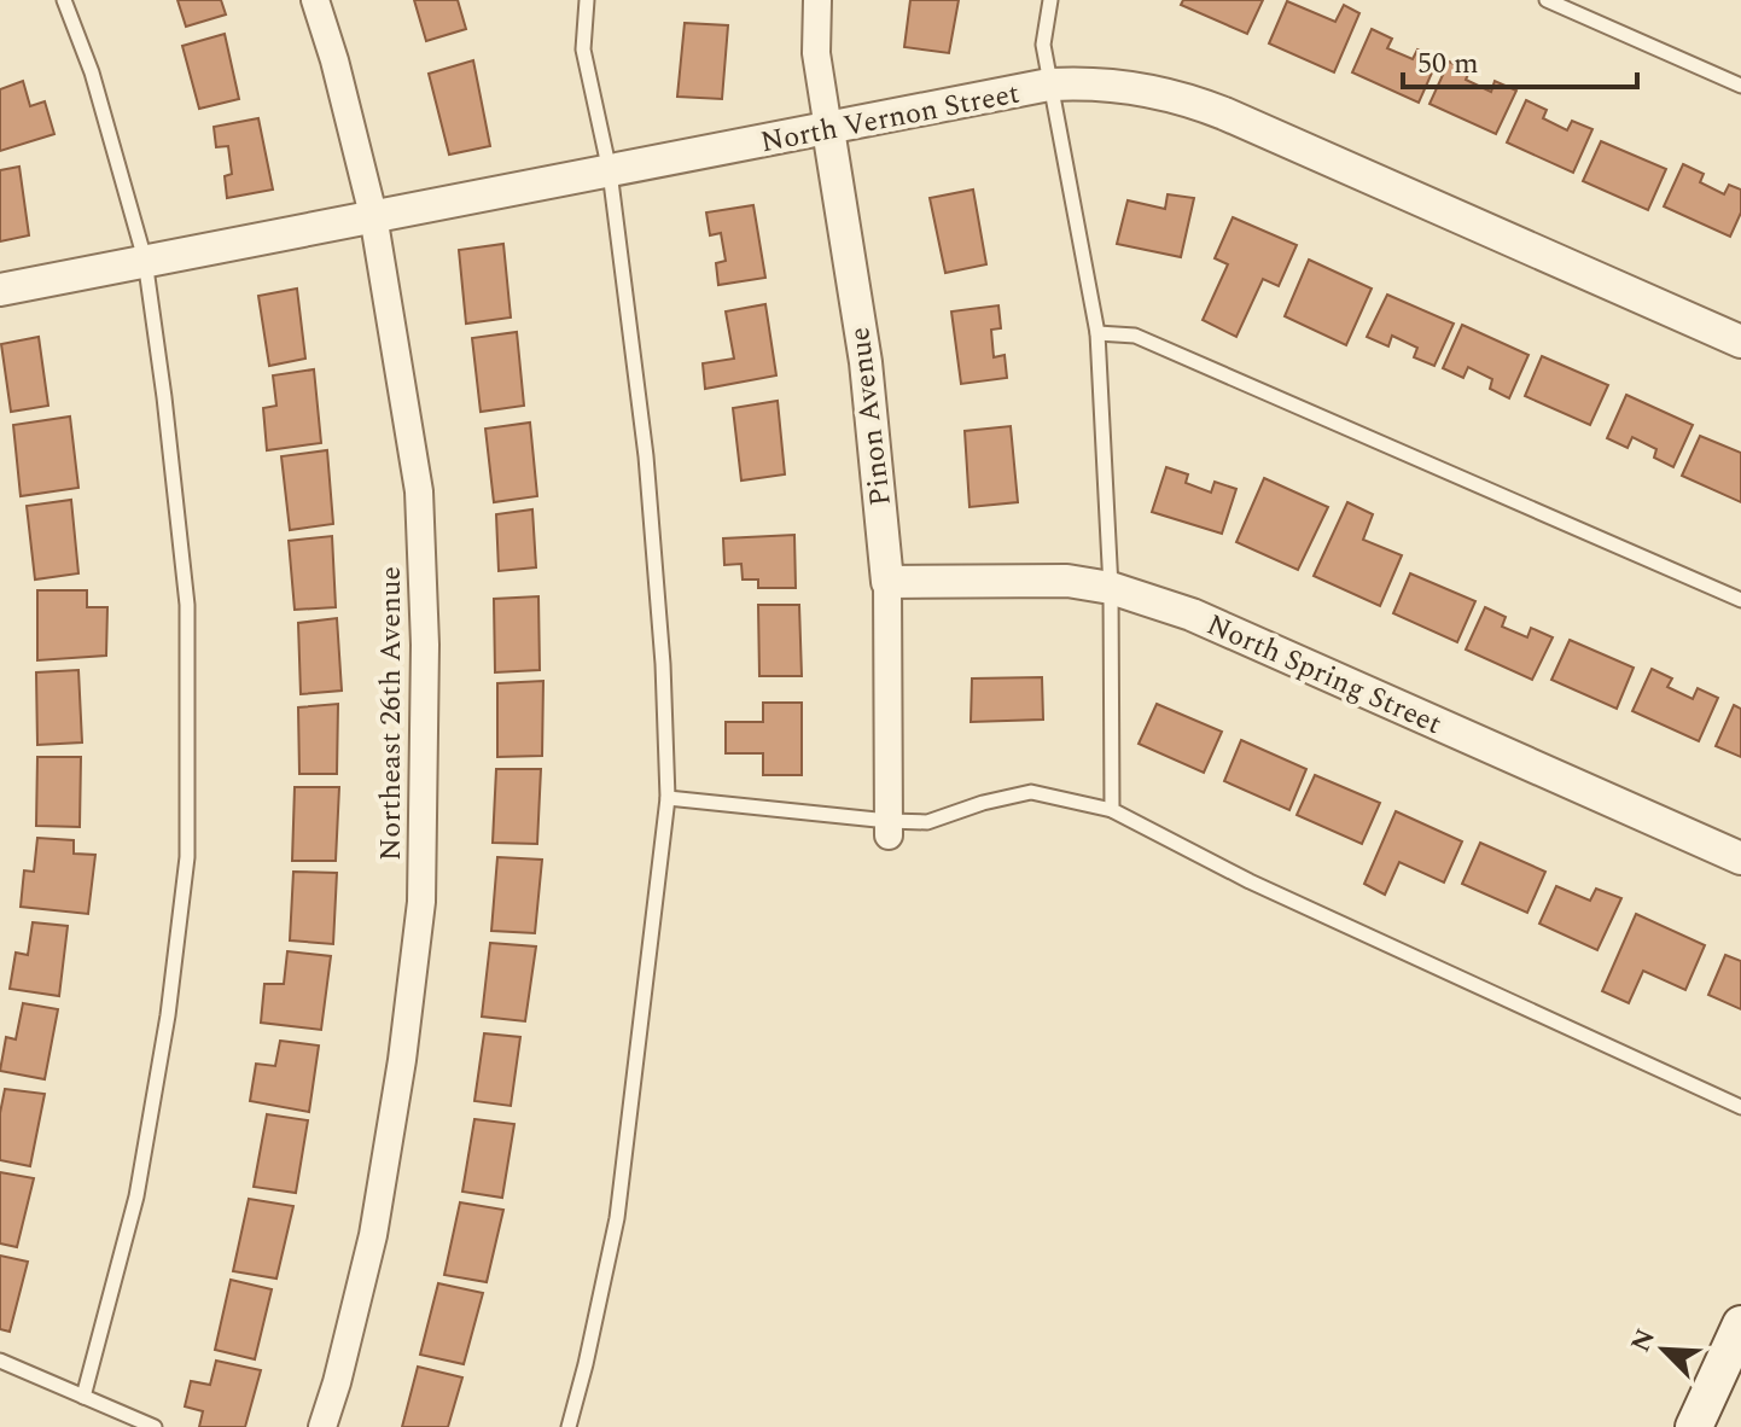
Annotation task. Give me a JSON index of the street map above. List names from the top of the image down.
{
  "streets": {
    "street": [
      "North Vernon Street",
      "Pinon Avenue",
      "North Spring Street",
      "Northeast 26th Avenue"
    ]
  },
  "crossings": [
    ["North Vernon Street", "Pinon Avenue"],
    ["North Vernon Street", "Northeast 26th Avenue"],
    ["Pinon Avenue", "North Spring Street"]
  ],
  "scale_bar": "50 m",
  "north": "top left"
}
